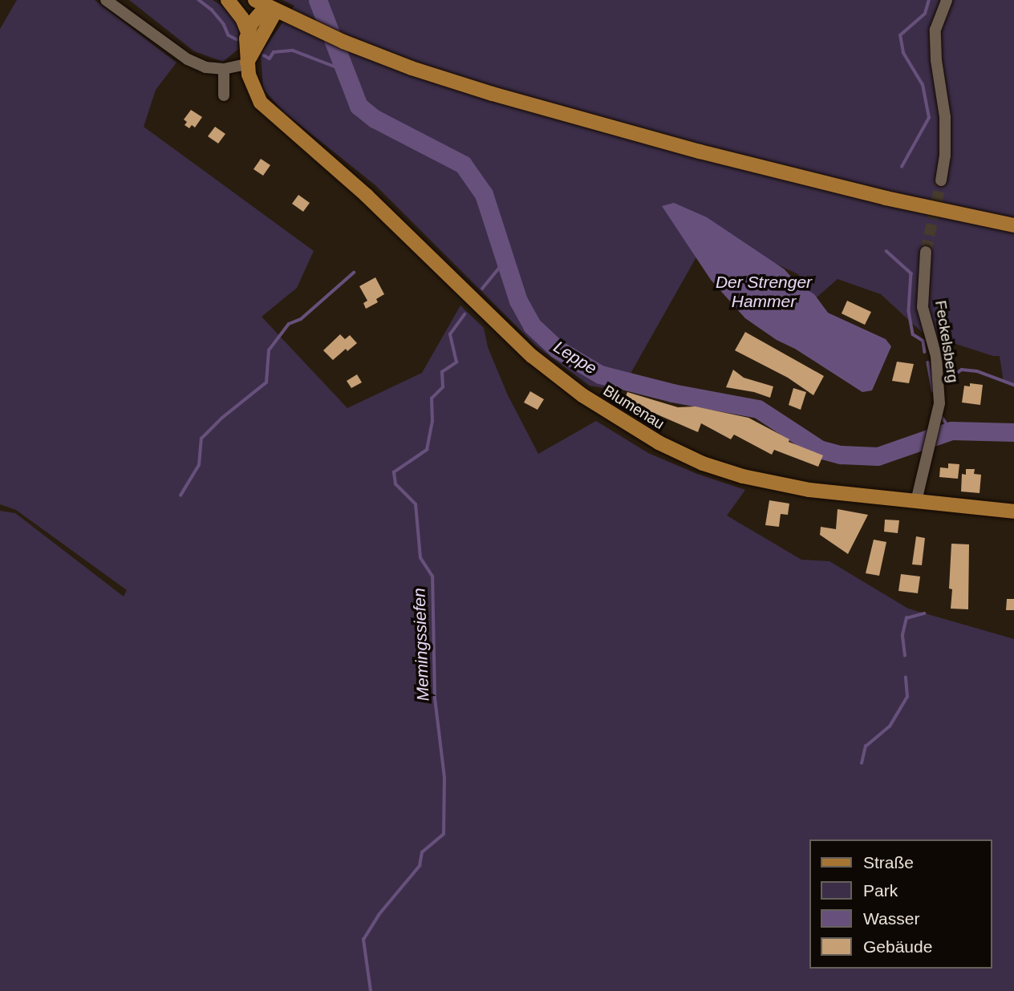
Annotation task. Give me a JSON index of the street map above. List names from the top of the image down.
{
  "streets": {
    "main road": ["Blumenau"],
    "street": ["Feckelsberg"]
  },
  "crossings": [
    ["Feckelsberg", "Blumenau"]
  ],
  "water": ["Der Strenger Hammer", "Leppe", "Memingssiefen"],
  "legend": [
    "Straße",
    "Park",
    "Wasser",
    "Gebäude"
  ]
}
